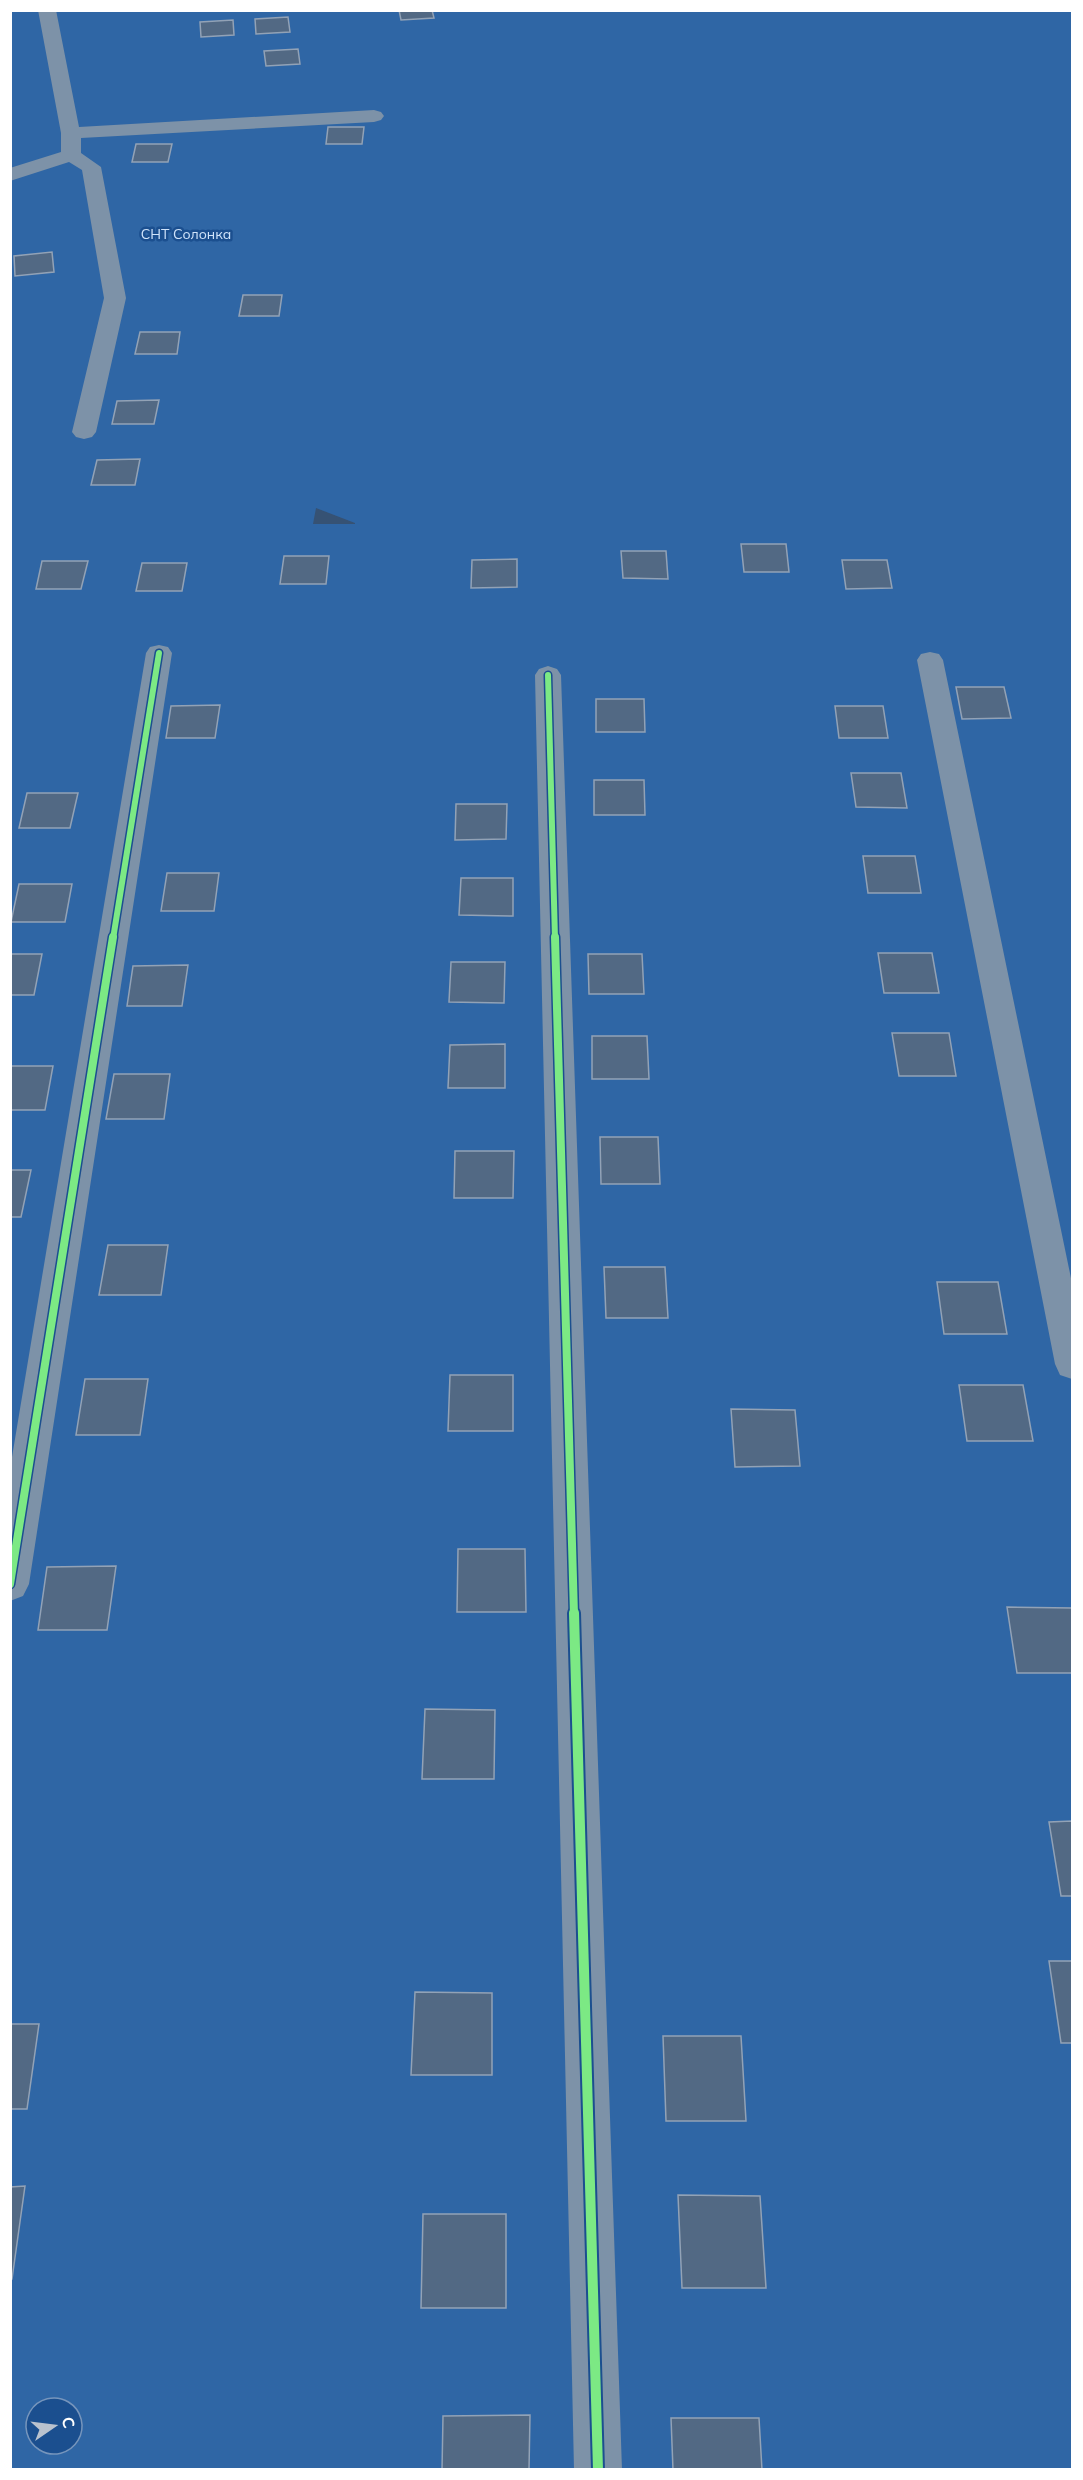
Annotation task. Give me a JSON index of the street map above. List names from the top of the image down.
{
  "parks": ["СНТ Солонка"],
  "north": "right"
}
